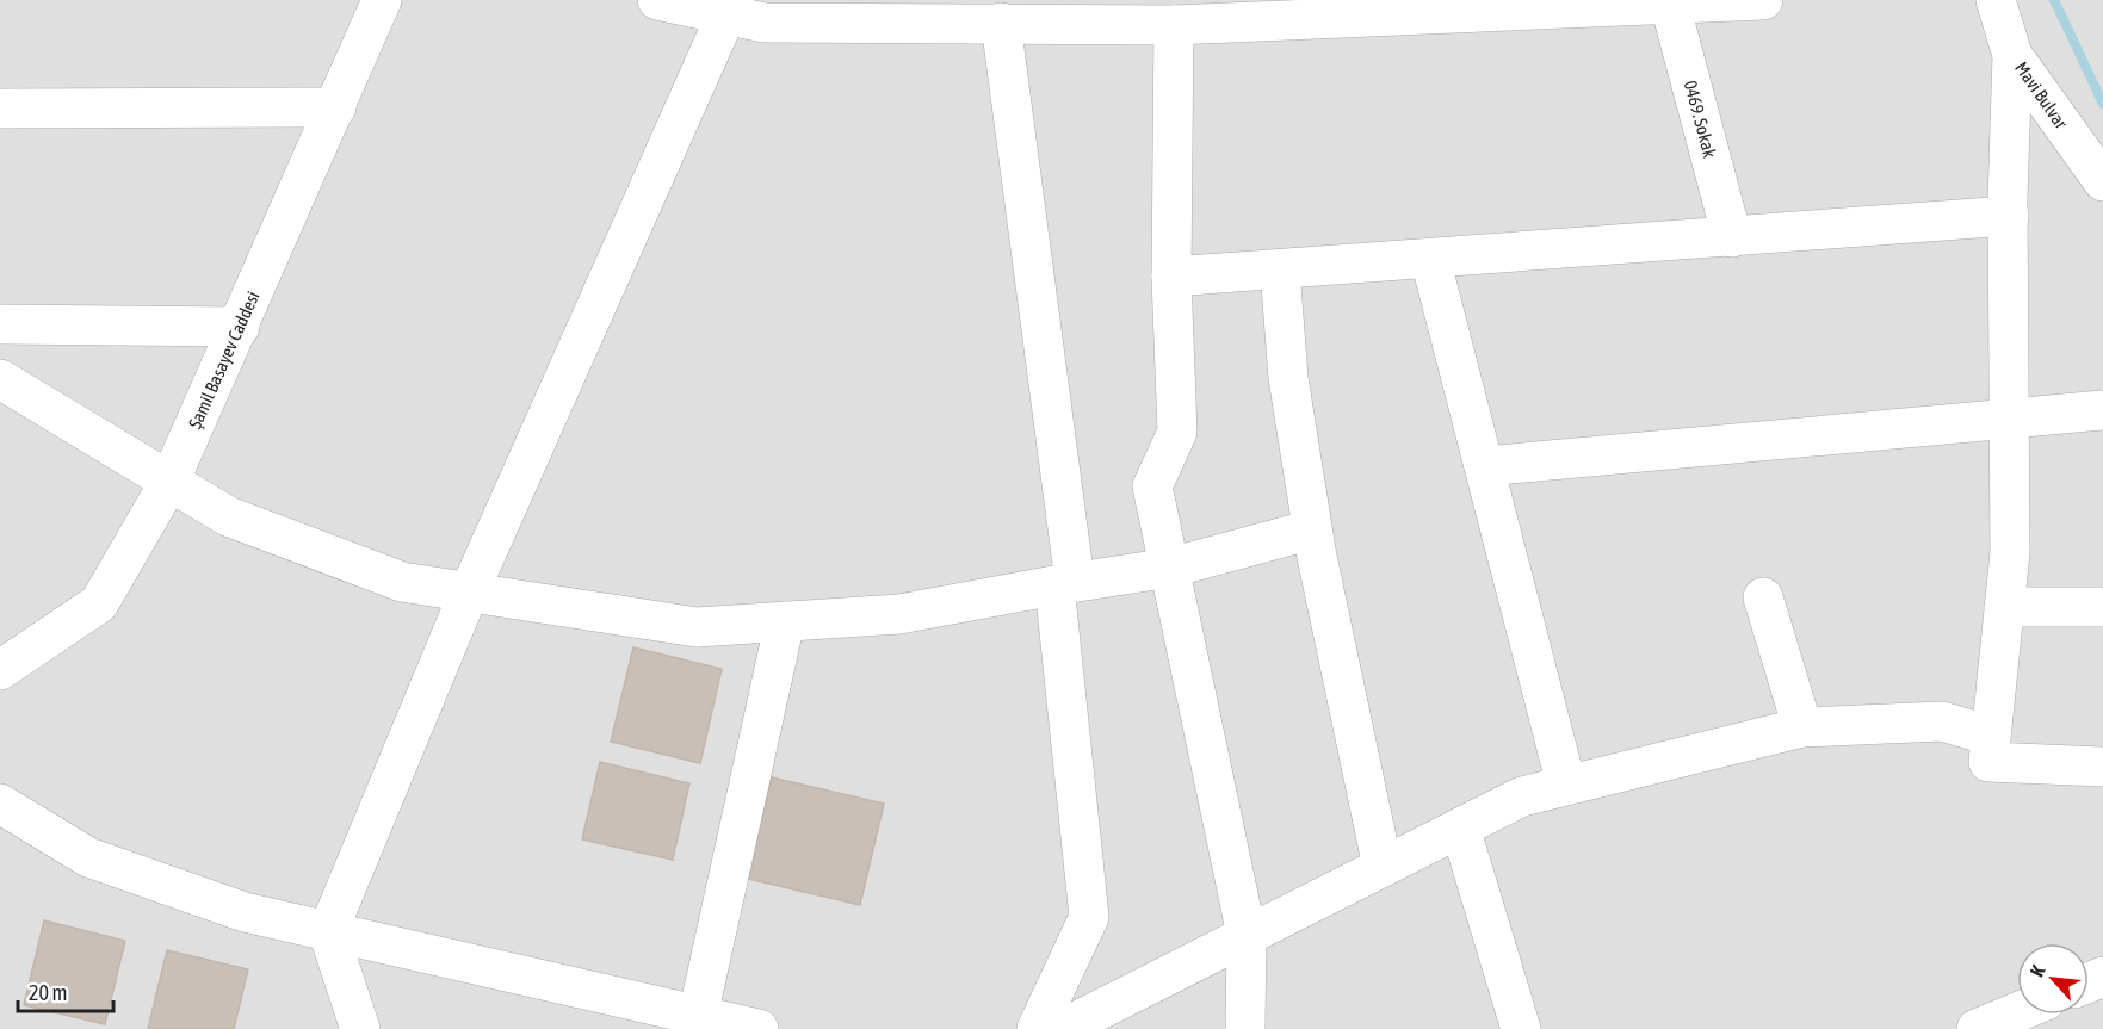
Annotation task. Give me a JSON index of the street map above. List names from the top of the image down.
{
  "streets": {
    "street": ["Mavi Bulvar", "0469. Sokak", "Şamil Basayev Caddesi"]
  },
  "scale_bar": "20 m",
  "north": "top left"
}
